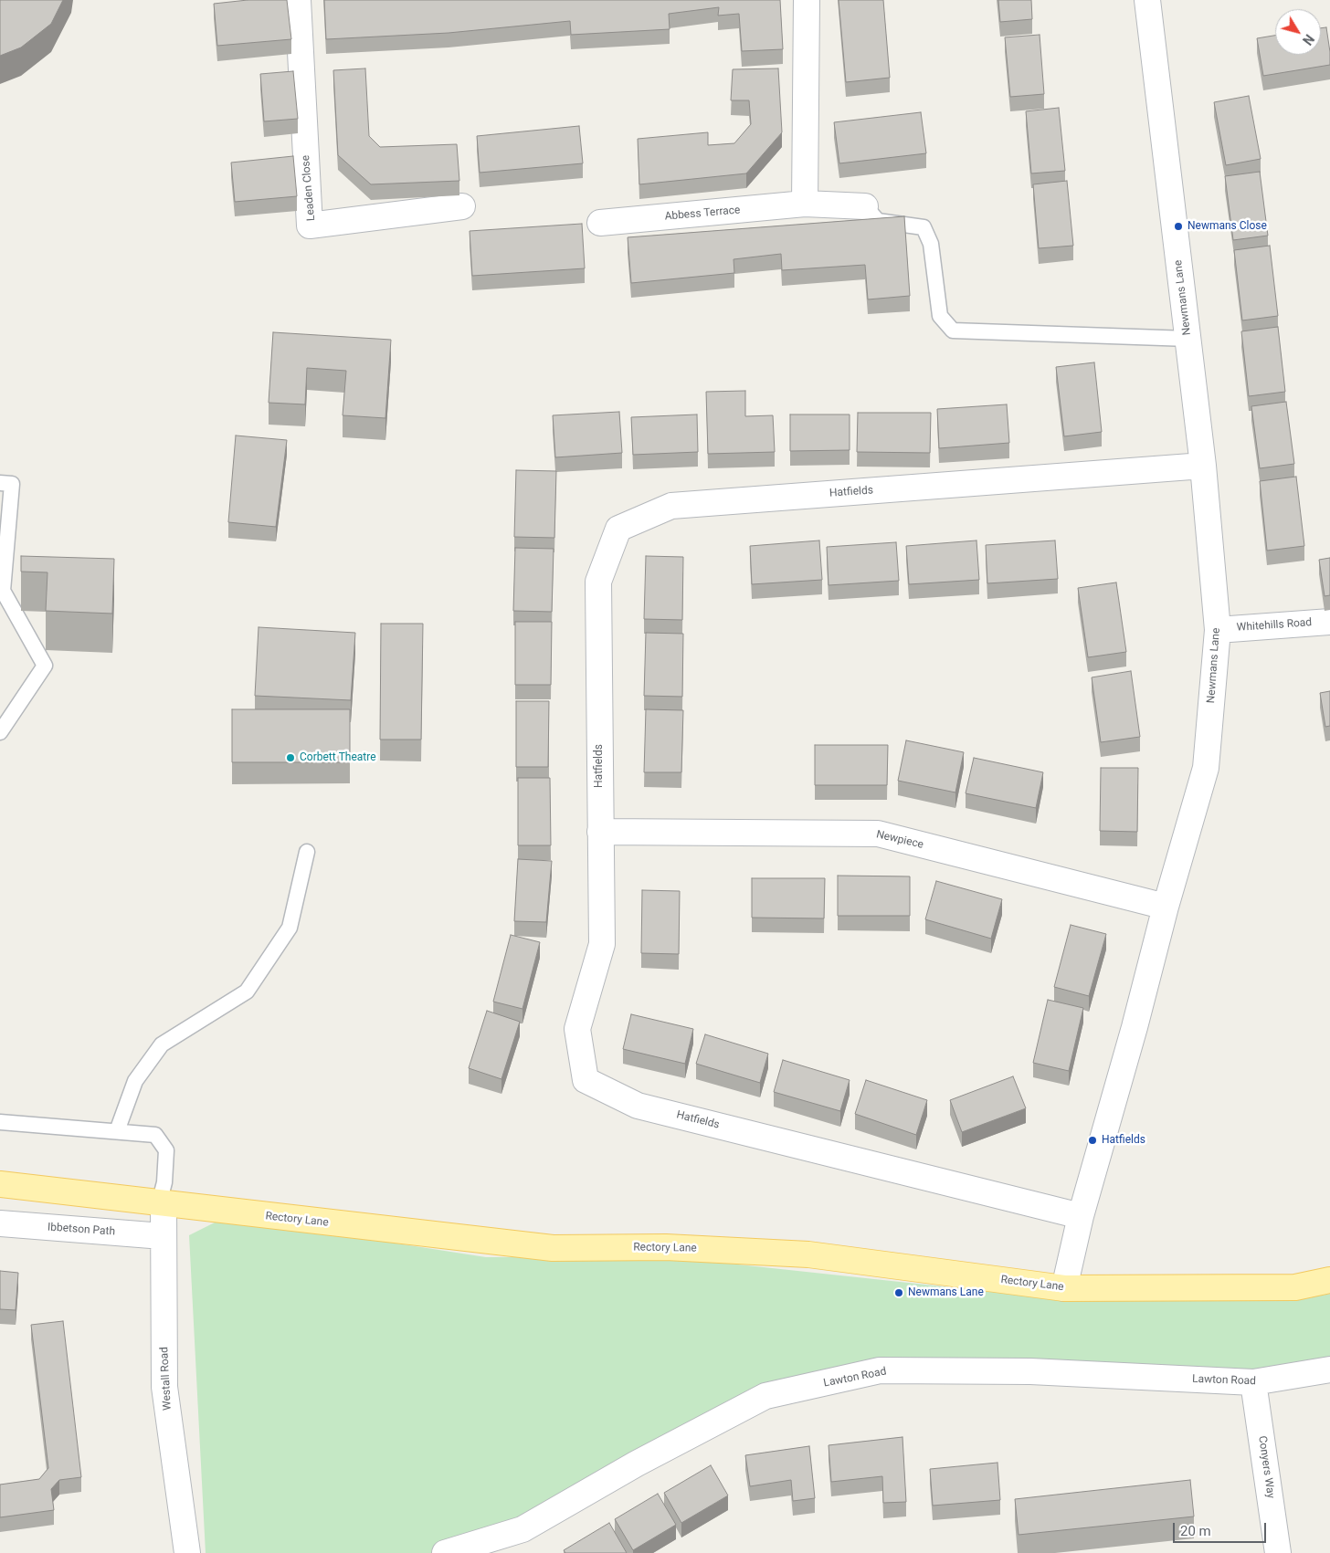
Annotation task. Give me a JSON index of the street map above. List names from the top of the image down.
{
  "streets": {
    "main road": ["Rectory Lane"],
    "street": [
      "Leaden Close",
      "Abbess Terrace",
      "Newmans Lane",
      "Hatfields",
      "Whitehills Road",
      "Newpiece",
      "Ibbetson Path",
      "Lawton Road",
      "Westall Road",
      "Conyers Way"
    ]
  },
  "crossings": [
    ["Newmans Lane", "Hatfields"],
    ["Newmans Lane", "Whitehills Road"],
    ["Newmans Lane", "Newpiece"],
    ["Newmans Lane", "Rectory Lane"],
    ["Hatfields", "Newpiece"],
    ["Rectory Lane", "Westall Road"],
    ["Ibbetson Path", "Westall Road"],
    ["Lawton Road", "Conyers Way"]
  ],
  "places": [
    "Newmans Close",
    "Corbett Theatre",
    "Hatfields",
    "Newmans Lane"
  ],
  "scale_bar": "20 m",
  "north": "bottom right"
}
